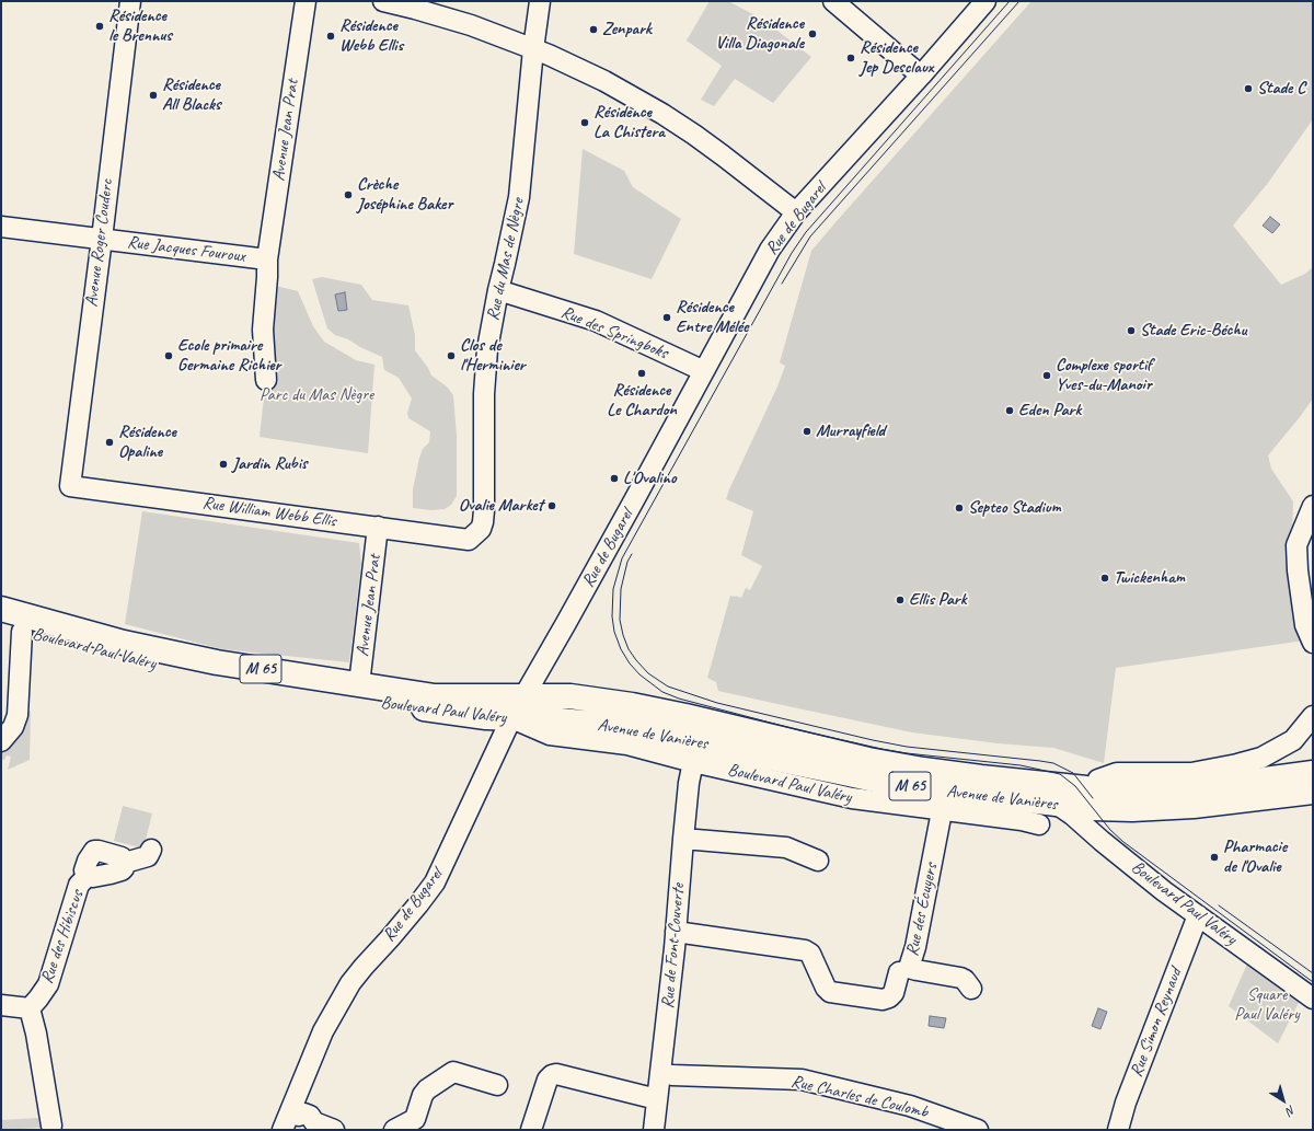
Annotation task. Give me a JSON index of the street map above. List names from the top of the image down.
{
  "streets": {
    "main road": ["Boulevard Paul Valéry", "M 65", "Avenue de Vanières"],
    "street": [
      "Avenue Jean Prat",
      "Rue de Bugarel",
      "Avenue Roger Couderc",
      "Rue Jacques Fouroux",
      "Rue du Mas de Nègre",
      "Rue des Springboks",
      "Rue William Webb Ellis",
      "Rue des Écuyers",
      "Rue des Hibiscus",
      "Rue de Font-Couverte",
      "Rue Simon Reynaud",
      "Rue Charles de Coulomb"
    ]
  },
  "crossings": [
    ["Avenue Jean Prat", "Rue Jacques Fouroux"],
    ["Avenue Jean Prat", "Rue William Webb Ellis"],
    ["Avenue Jean Prat", "Boulevard Paul Valéry"],
    ["Rue de Bugarel", "Rue des Springboks"],
    ["Rue de Bugarel", "Boulevard Paul Valéry"],
    ["Rue de Bugarel", "Avenue de Vanières"],
    ["Avenue Roger Couderc", "Rue Jacques Fouroux"],
    ["Avenue Roger Couderc", "Rue William Webb Ellis"],
    ["Rue du Mas de Nègre", "Rue des Springboks"],
    ["Rue du Mas de Nègre", "Rue William Webb Ellis"],
    ["Boulevard Paul Valéry", "Avenue de Vanières"],
    ["Boulevard Paul Valéry", "Rue des Écuyers"],
    ["Boulevard Paul Valéry", "Rue de Font-Couverte"],
    ["Boulevard Paul Valéry", "Rue Simon Reynaud"],
    ["Rue de Font-Couverte", "Rue Charles de Coulomb"]
  ],
  "parks": ["Parc du Mas Nègre", "Square Paul Valéry"],
  "places": [
    "Résidence le Brennus",
    "Zenpark",
    "Résidence Villa Diagonale",
    "Résidence Webb Ellis",
    "Résidence Jep Desclaux",
    "Stade C",
    "Résidence All Blacks",
    "Résidence La Chistera",
    "Crèche Joséphine Baker",
    "Résidence Entre Mélée",
    "Stade Eric-Béchu",
    "Ecole primaire Germaine Richier",
    "Clos de l'Herminier",
    "Résidence Le Chardon",
    "Complexe sportif Yves-du-Manoir",
    "Eden Park",
    "Murrayfield",
    "Résidence Opaline",
    "Jardin Rubis",
    "L'Ovalino",
    "Ovalie Market",
    "Septeo Stadium",
    "Twickenham",
    "Ellis Park",
    "Pharmacie de l'Ovalie"
  ],
  "north": "bottom right"
}
